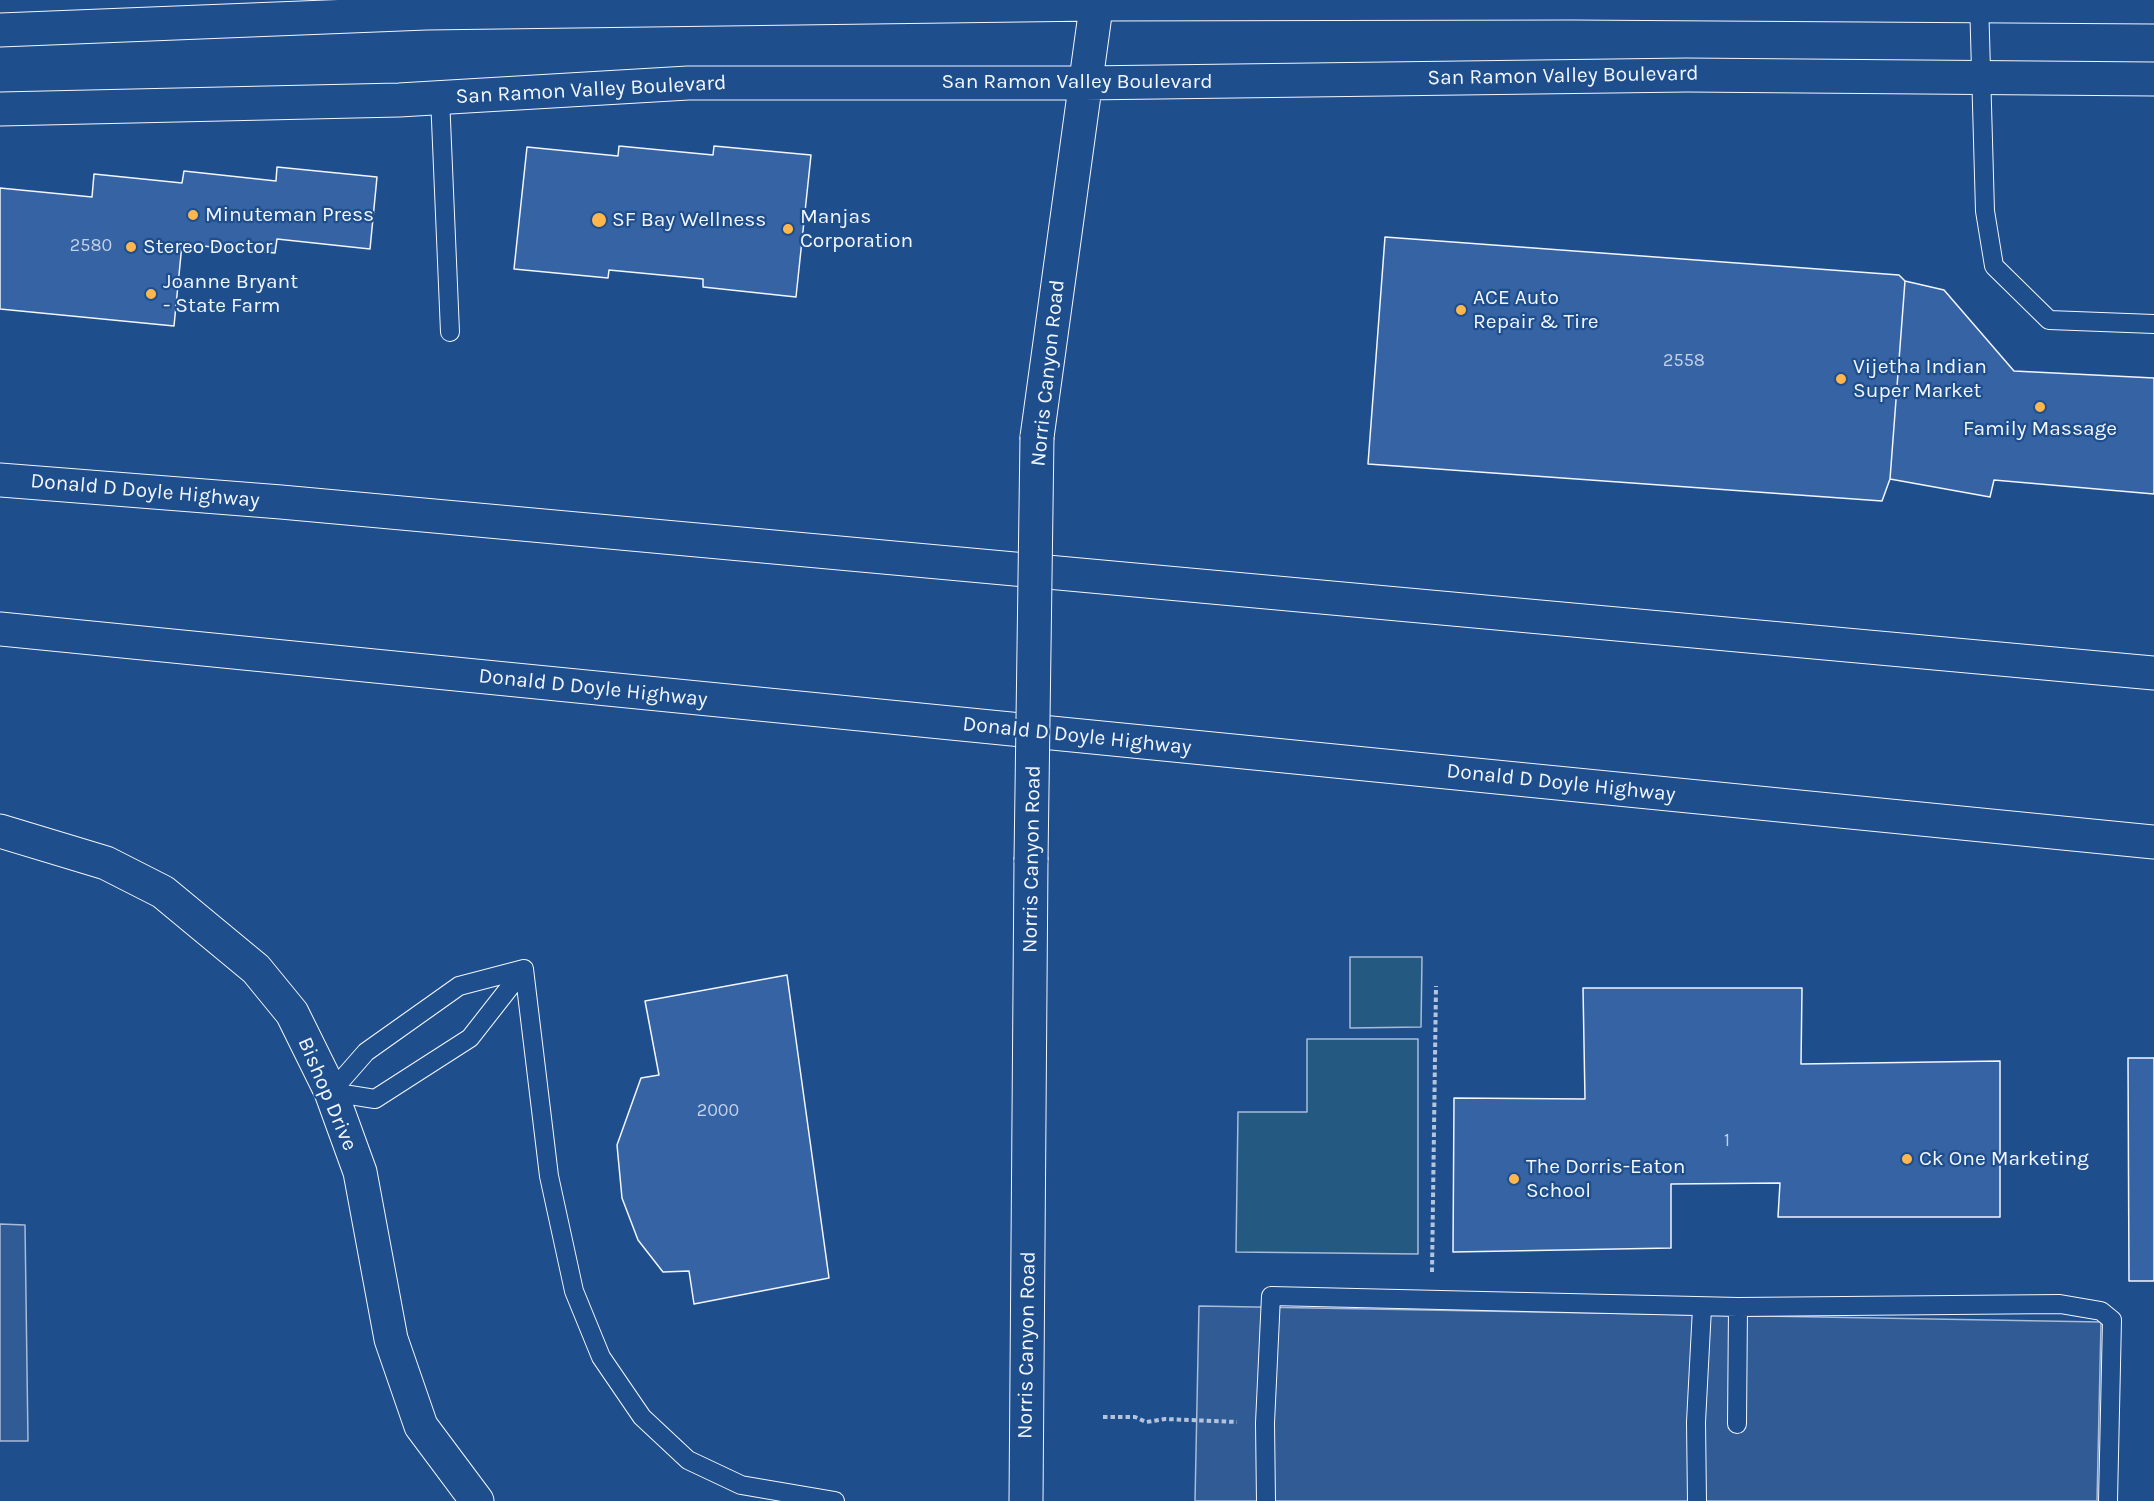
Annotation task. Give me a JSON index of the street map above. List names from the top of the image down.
{
  "streets": {
    "main road": [
      "San Ramon Valley Boulevard",
      "Norris Canyon Road",
      "Donald D Doyle Highway",
      "Bishop Drive"
    ]
  },
  "crossings": [
    ["San Ramon Valley Boulevard", "Norris Canyon Road"]
  ],
  "places": [
    "Minuteman Press",
    "SF Bay Wellness",
    "Manjas Corporation",
    "Stereo Doctor",
    "Joanne Bryant - State Farm",
    "ACE Auto Repair & Tire",
    "Vijetha Indian Super Market",
    "Family Massage",
    "Ck One Marketing",
    "The Dorris-Eaton School"
  ],
  "house_numbers": [
    "2580",
    "2558",
    "2000",
    "1"
  ]
}
